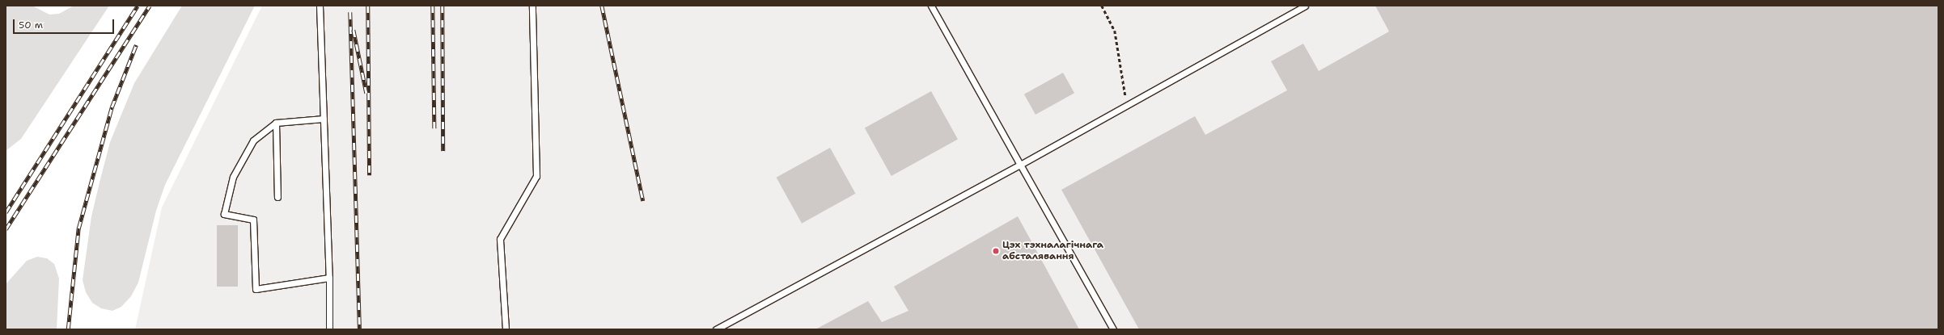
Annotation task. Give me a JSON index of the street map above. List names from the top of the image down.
{
  "places": ["Цэх тэхналагічнага абсталявання"],
  "scale_bar": "50 m"
}
